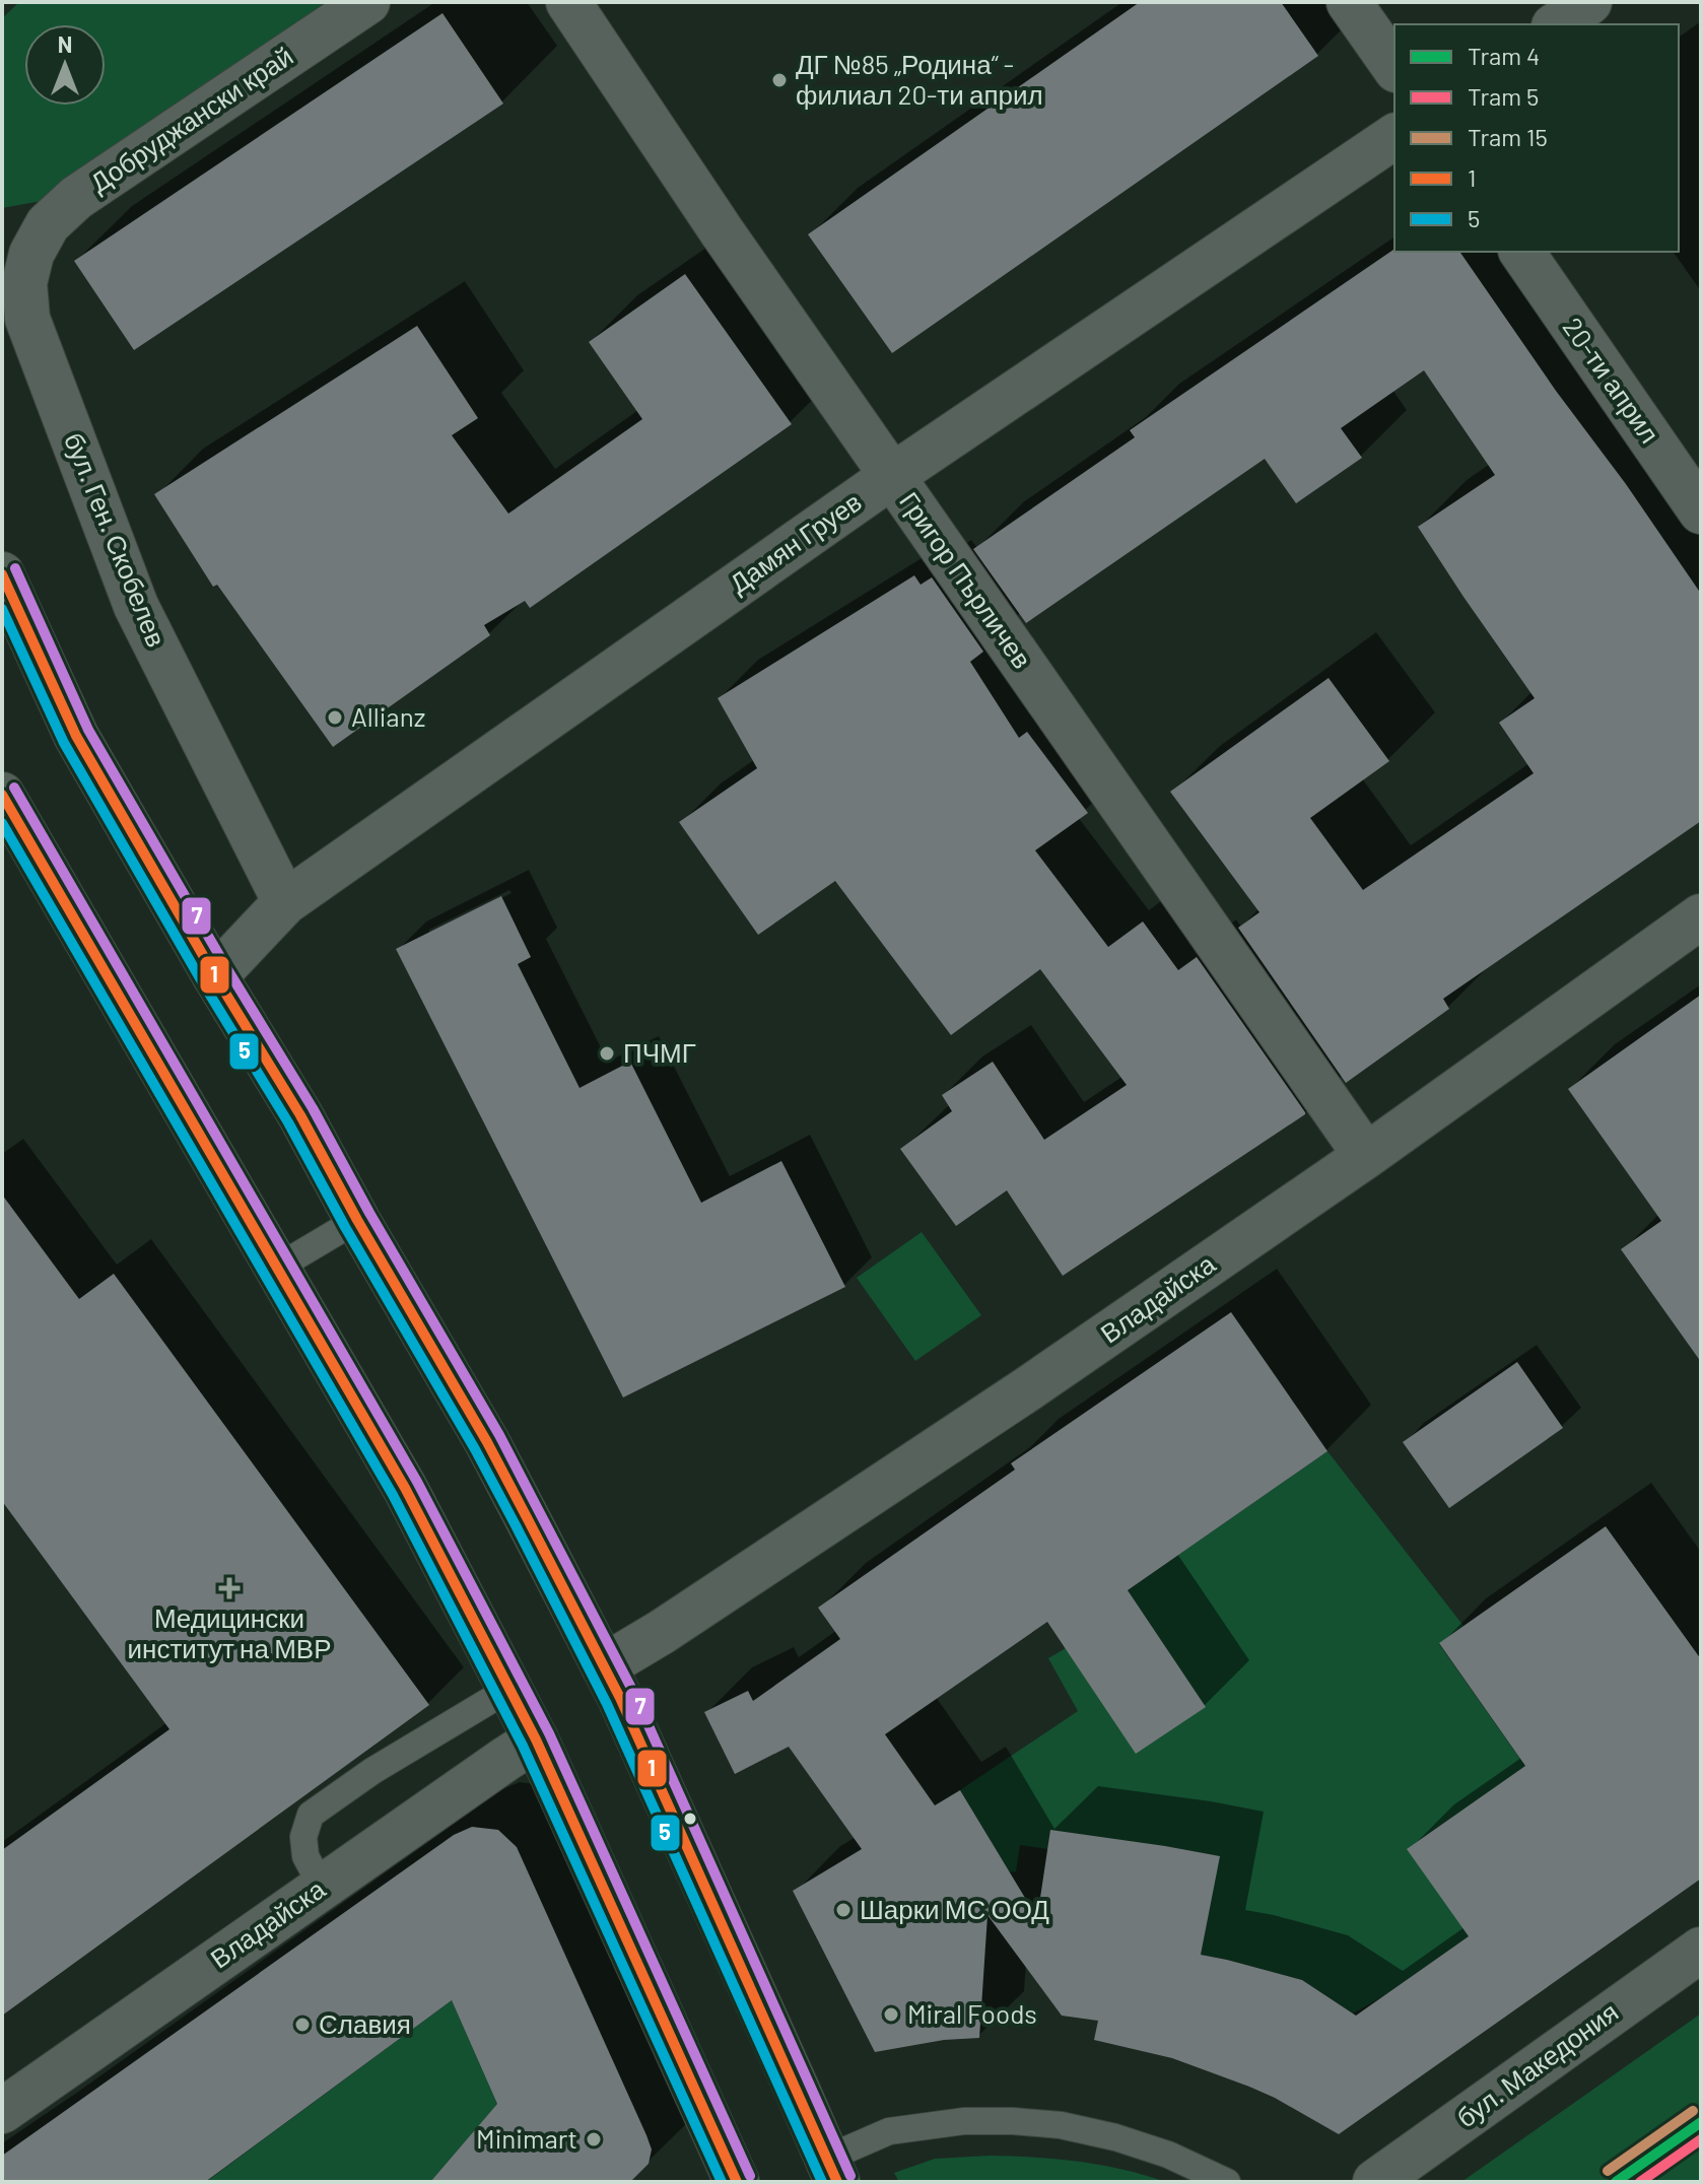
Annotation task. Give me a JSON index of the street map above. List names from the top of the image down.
{
  "streets": {
    "street": [
      "Добруджански край",
      "20-ти април",
      "бул. Ген. Скобелев",
      "Дамян Груев",
      "Григор Пърличев",
      "Владайска",
      "бул. Македония"
    ]
  },
  "crossings": [
    ["Добруджански край", "бул. Ген. Скобелев"],
    ["бул. Ген. Скобелев", "Дамян Груев"],
    ["Дамян Груев", "Григор Пърличев"],
    ["Григор Пърличев", "Владайска"]
  ],
  "places": {
    "other": [
      "ДГ №85 „Родина“ - филиал 20-ти април",
      "Allianz",
      "ПЧМГ",
      "Шарки МС ООД",
      "Miral Foods",
      "Славия",
      "Minimart"
    ],
    "health": ["Медицински институт на МВР"]
  },
  "lines": [
    "transit line 7",
    "transit line 1",
    "transit line 5",
    "tram line 15",
    "tram line 4",
    "tram line 5"
  ],
  "legend": [
    "Tram 4",
    "Tram 5",
    "Tram 15",
    "1",
    "5"
  ],
  "north": "top"
}
